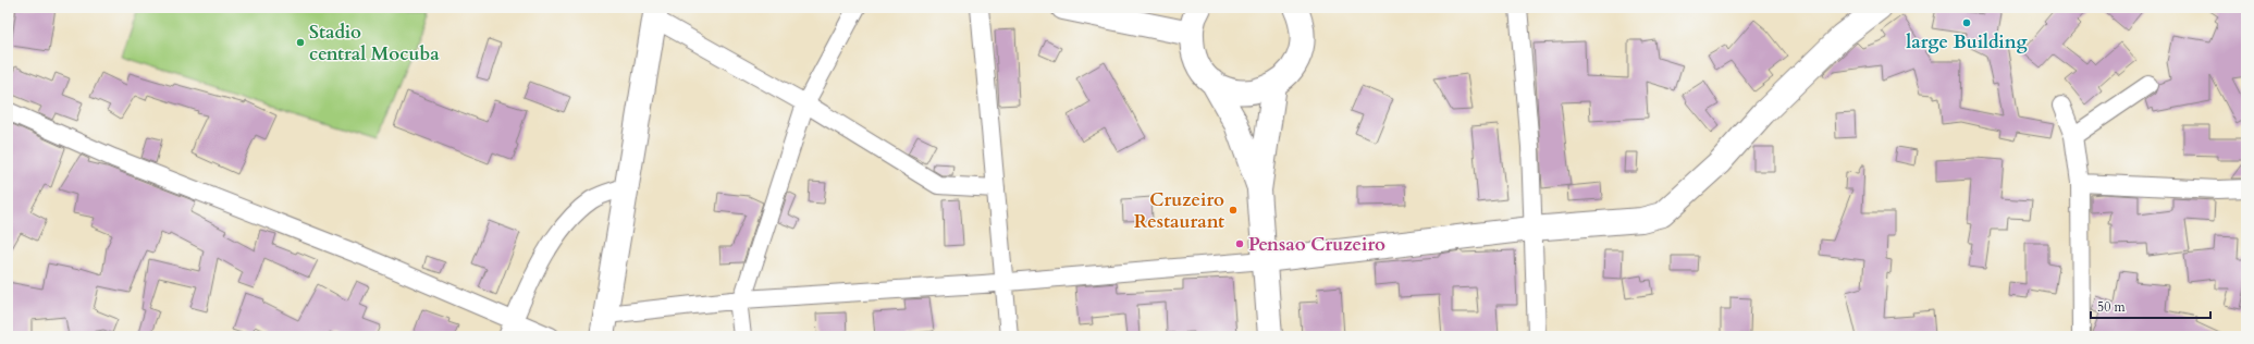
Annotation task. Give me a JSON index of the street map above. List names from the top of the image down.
{
  "places": [
    "large Building",
    "Stadio central Mocuba",
    "Cruzeiro Restaurant",
    "Pensao Cruzeiro"
  ],
  "scale_bar": "50 m"
}
